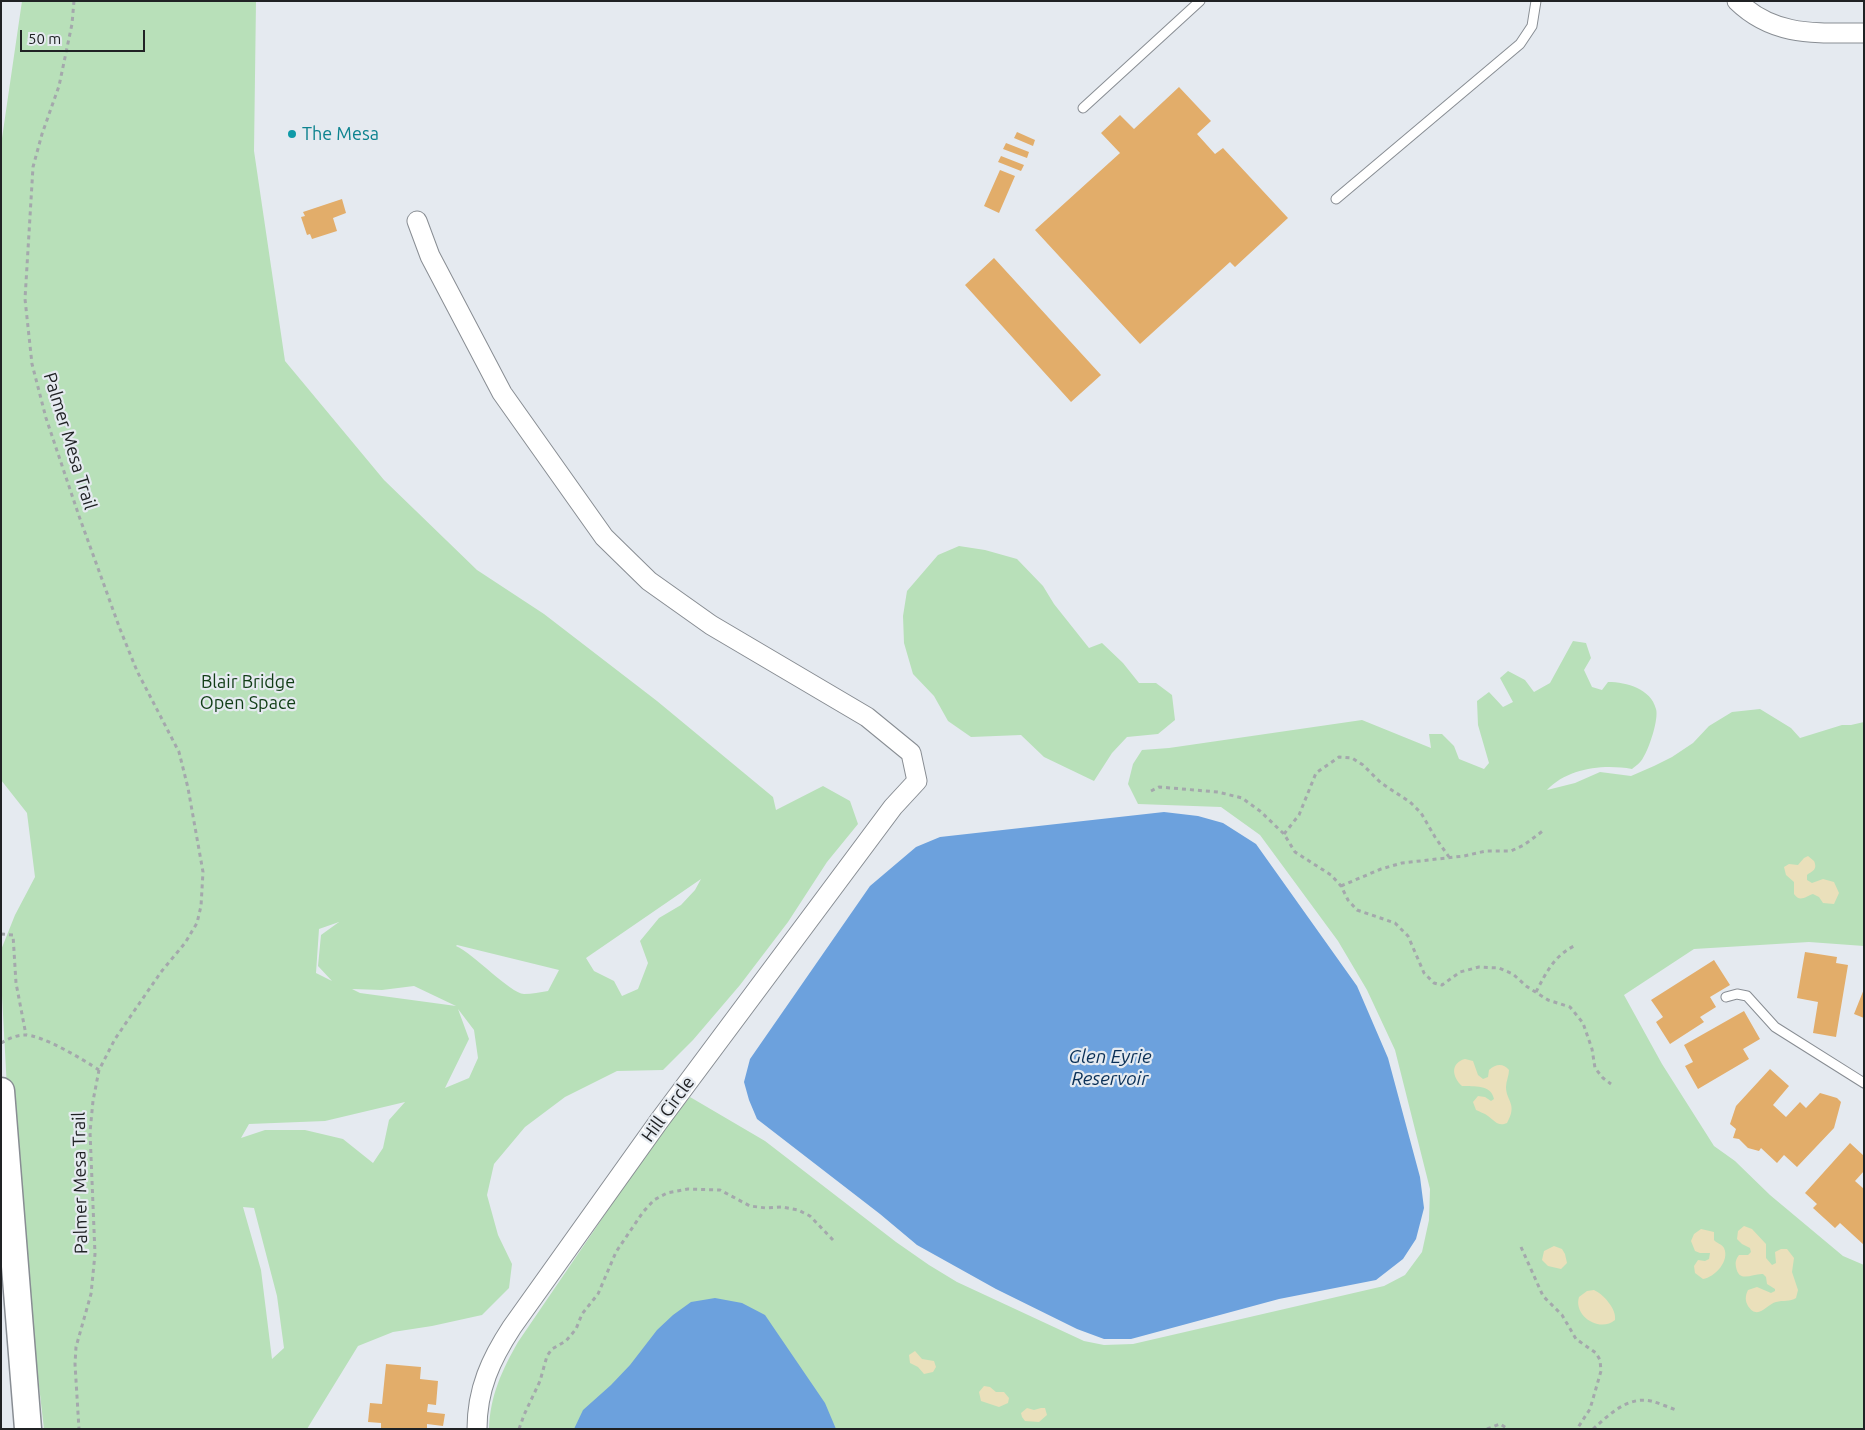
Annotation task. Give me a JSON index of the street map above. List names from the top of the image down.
{
  "streets": {
    "street": ["Hill Circle"],
    "path": ["Palmer Mesa Trail"]
  },
  "water": ["Glen Eyrie Reservoir"],
  "parks": ["Blair Bridge Open Space"],
  "places": ["The Mesa"],
  "scale_bar": "50 m"
}
